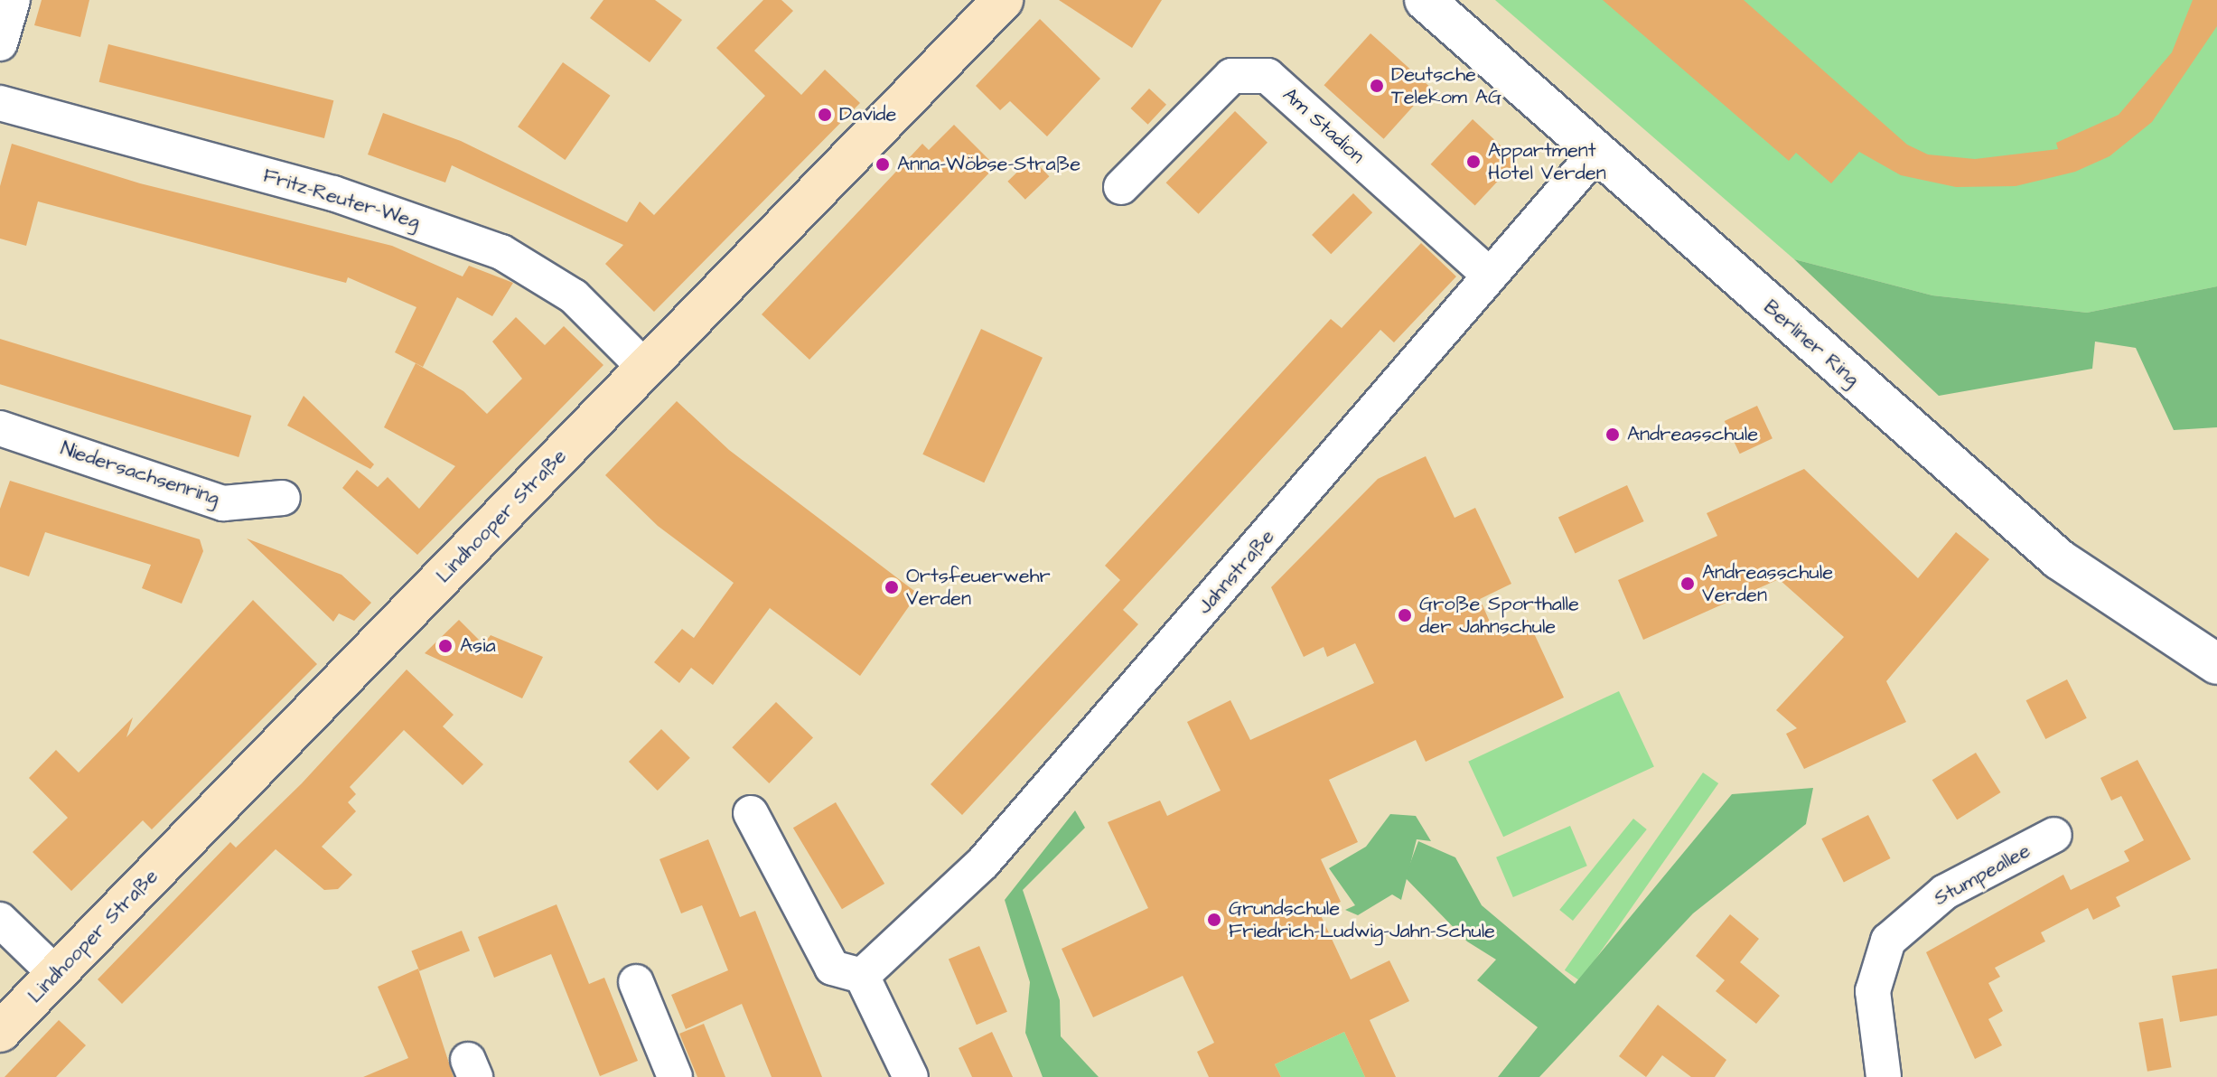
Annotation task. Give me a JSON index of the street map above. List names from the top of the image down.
{
  "streets": {
    "main road": ["Lindhooper Straße"],
    "street": [
      "Am Stadion",
      "Fritz-Reuter-Weg",
      "Berliner Ring",
      "Niedersachsenring",
      "Jahnstraße",
      "Stumpeallee"
    ]
  },
  "crossings": [
    ["Am Stadion", "Jahnstraße"],
    ["Fritz-Reuter-Weg", "Lindhooper Straße"],
    ["Berliner Ring", "Jahnstraße"]
  ],
  "places": [
    "Deutsche Telekom AG",
    "Davide",
    "Appartment Hotel Verden",
    "Anna-Wöbse-Straße",
    "Andreasschule",
    "Andreasschule Verden",
    "Ortsfeuerwehr Verden",
    "Große Sporthalle der Jahnschule",
    "Asia",
    "Grundschule Friedrich-Ludwig-Jahn-Schule"
  ]
}
